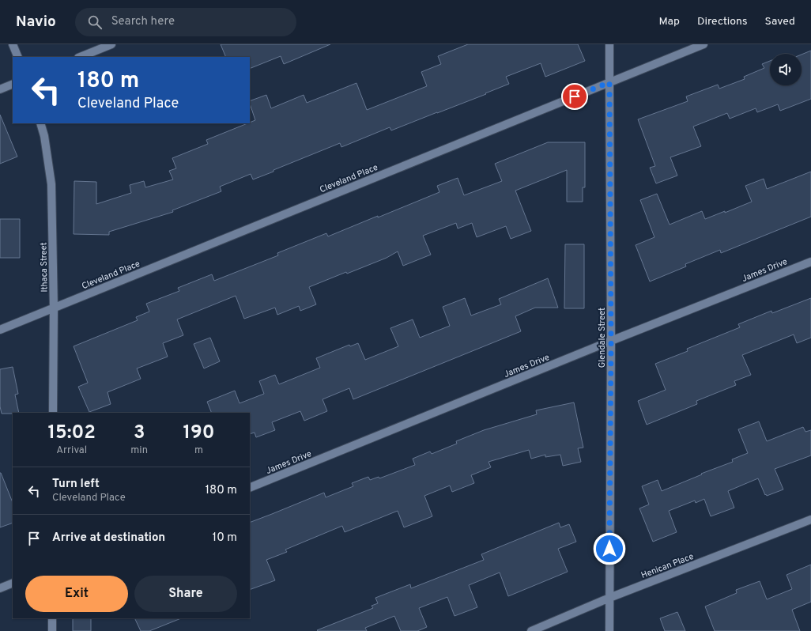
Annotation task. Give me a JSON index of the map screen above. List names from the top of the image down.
{
  "streets": {
    "street": [
      "Cleveland Place",
      "Ithaca Street",
      "James Drive",
      "Glendale Street",
      "Henican Place"
    ]
  },
  "crossings": [
    ["Cleveland Place", "Ithaca Street"],
    ["Cleveland Place", "Glendale Street"],
    ["James Drive", "Glendale Street"],
    ["Glendale Street", "Henican Place"]
  ],
  "page": {
    "header": "Navio",
    "search": "Search here",
    "nav": ["Map", "Directions", "Saved"],
    "turn": ["180 m", "Cleveland Place"],
    "eta": [
      "15:02",
      "Arrival",
      "3",
      "min",
      "190",
      "m"
    ],
    "list": [
      {
        "name": "Turn left",
        "note": "Cleveland Place",
        "value": "180 m"
      },
      {
        "name": "Arrive at destination",
        "value": "10 m"
      }
    ],
    "buttons": ["Exit", "Share"]
  }
}
